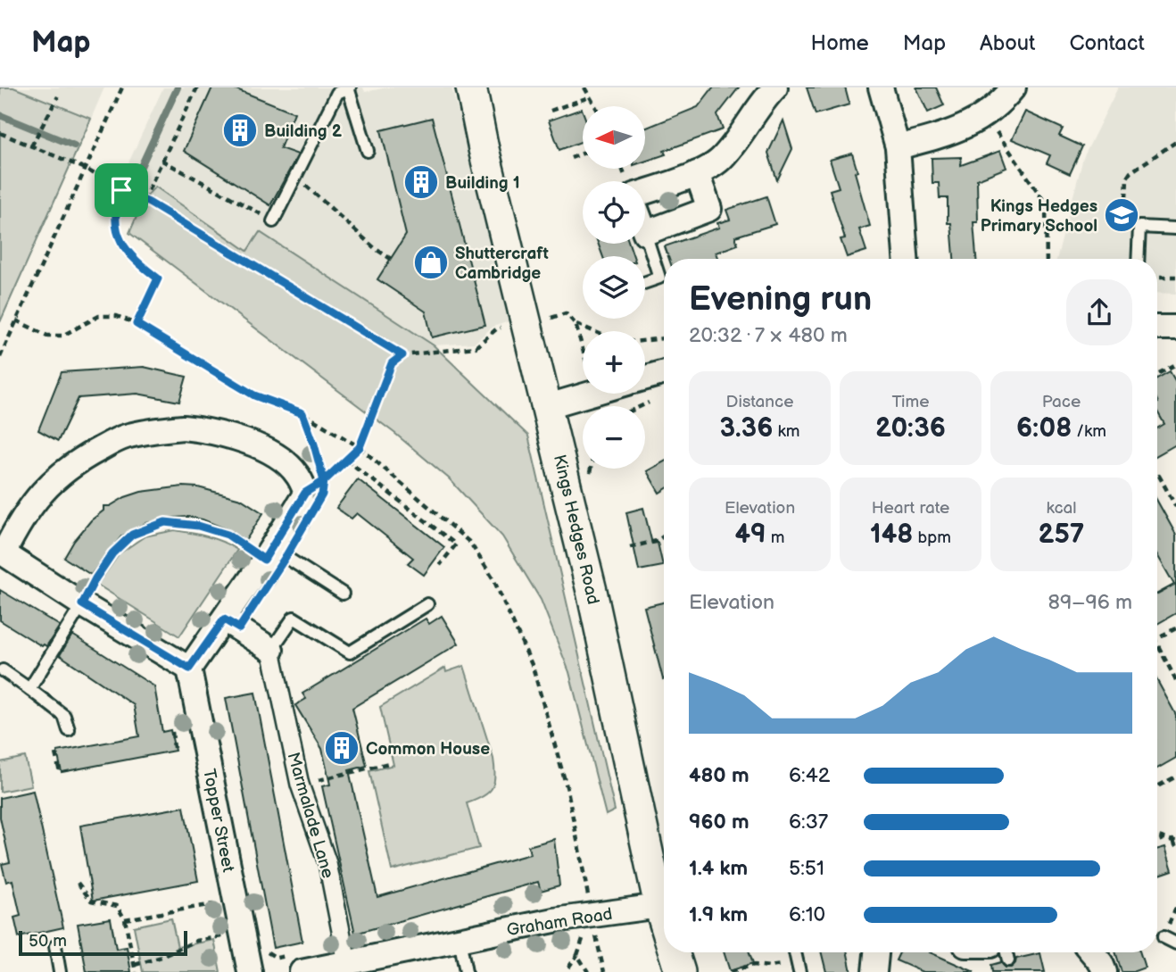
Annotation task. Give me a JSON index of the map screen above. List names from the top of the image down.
{
  "streets": {
    "street": [
      "Kings Hedges Road",
      "Marmalade Lane",
      "Topper Street",
      "Graham Road"
    ]
  },
  "crossings": [
    ["Kings Hedges Road", "Graham Road"],
    ["Marmalade Lane", "Graham Road"]
  ],
  "places": {
    "building": ["Building 2", "Building 1", "Common House"],
    "school or university": ["Kings Hedges Primary School"],
    "shop": ["Shuttercraft Cambridge"]
  },
  "scale_bar": "50 m",
  "north": "left",
  "page": {
    "header": "Map",
    "nav": [
      "Home",
      "Map",
      "About",
      "Contact"
    ],
    "map_buttons": ["+", "−"],
    "heading": ["Evening run", "20:32 · 7 × 480 m"],
    "stats": [
      ["Distance", "3.36 km"],
      ["Time", "20:36"],
      ["Pace", "6:08 /km"],
      ["Elevation", "49 m"],
      ["Heart rate", "148 bpm"],
      ["kcal", "257"]
    ],
    "chart": ["Elevation", "89–96 m"],
    "list": [
      {
        "name": "480 m",
        "note": "6:42"
      },
      {
        "name": "960 m",
        "note": "6:37"
      },
      {
        "name": "1.4 km",
        "note": "5:51"
      },
      {
        "name": "1.9 km",
        "note": "6:10"
      }
    ],
    "scale": "50 m"
  }
}
